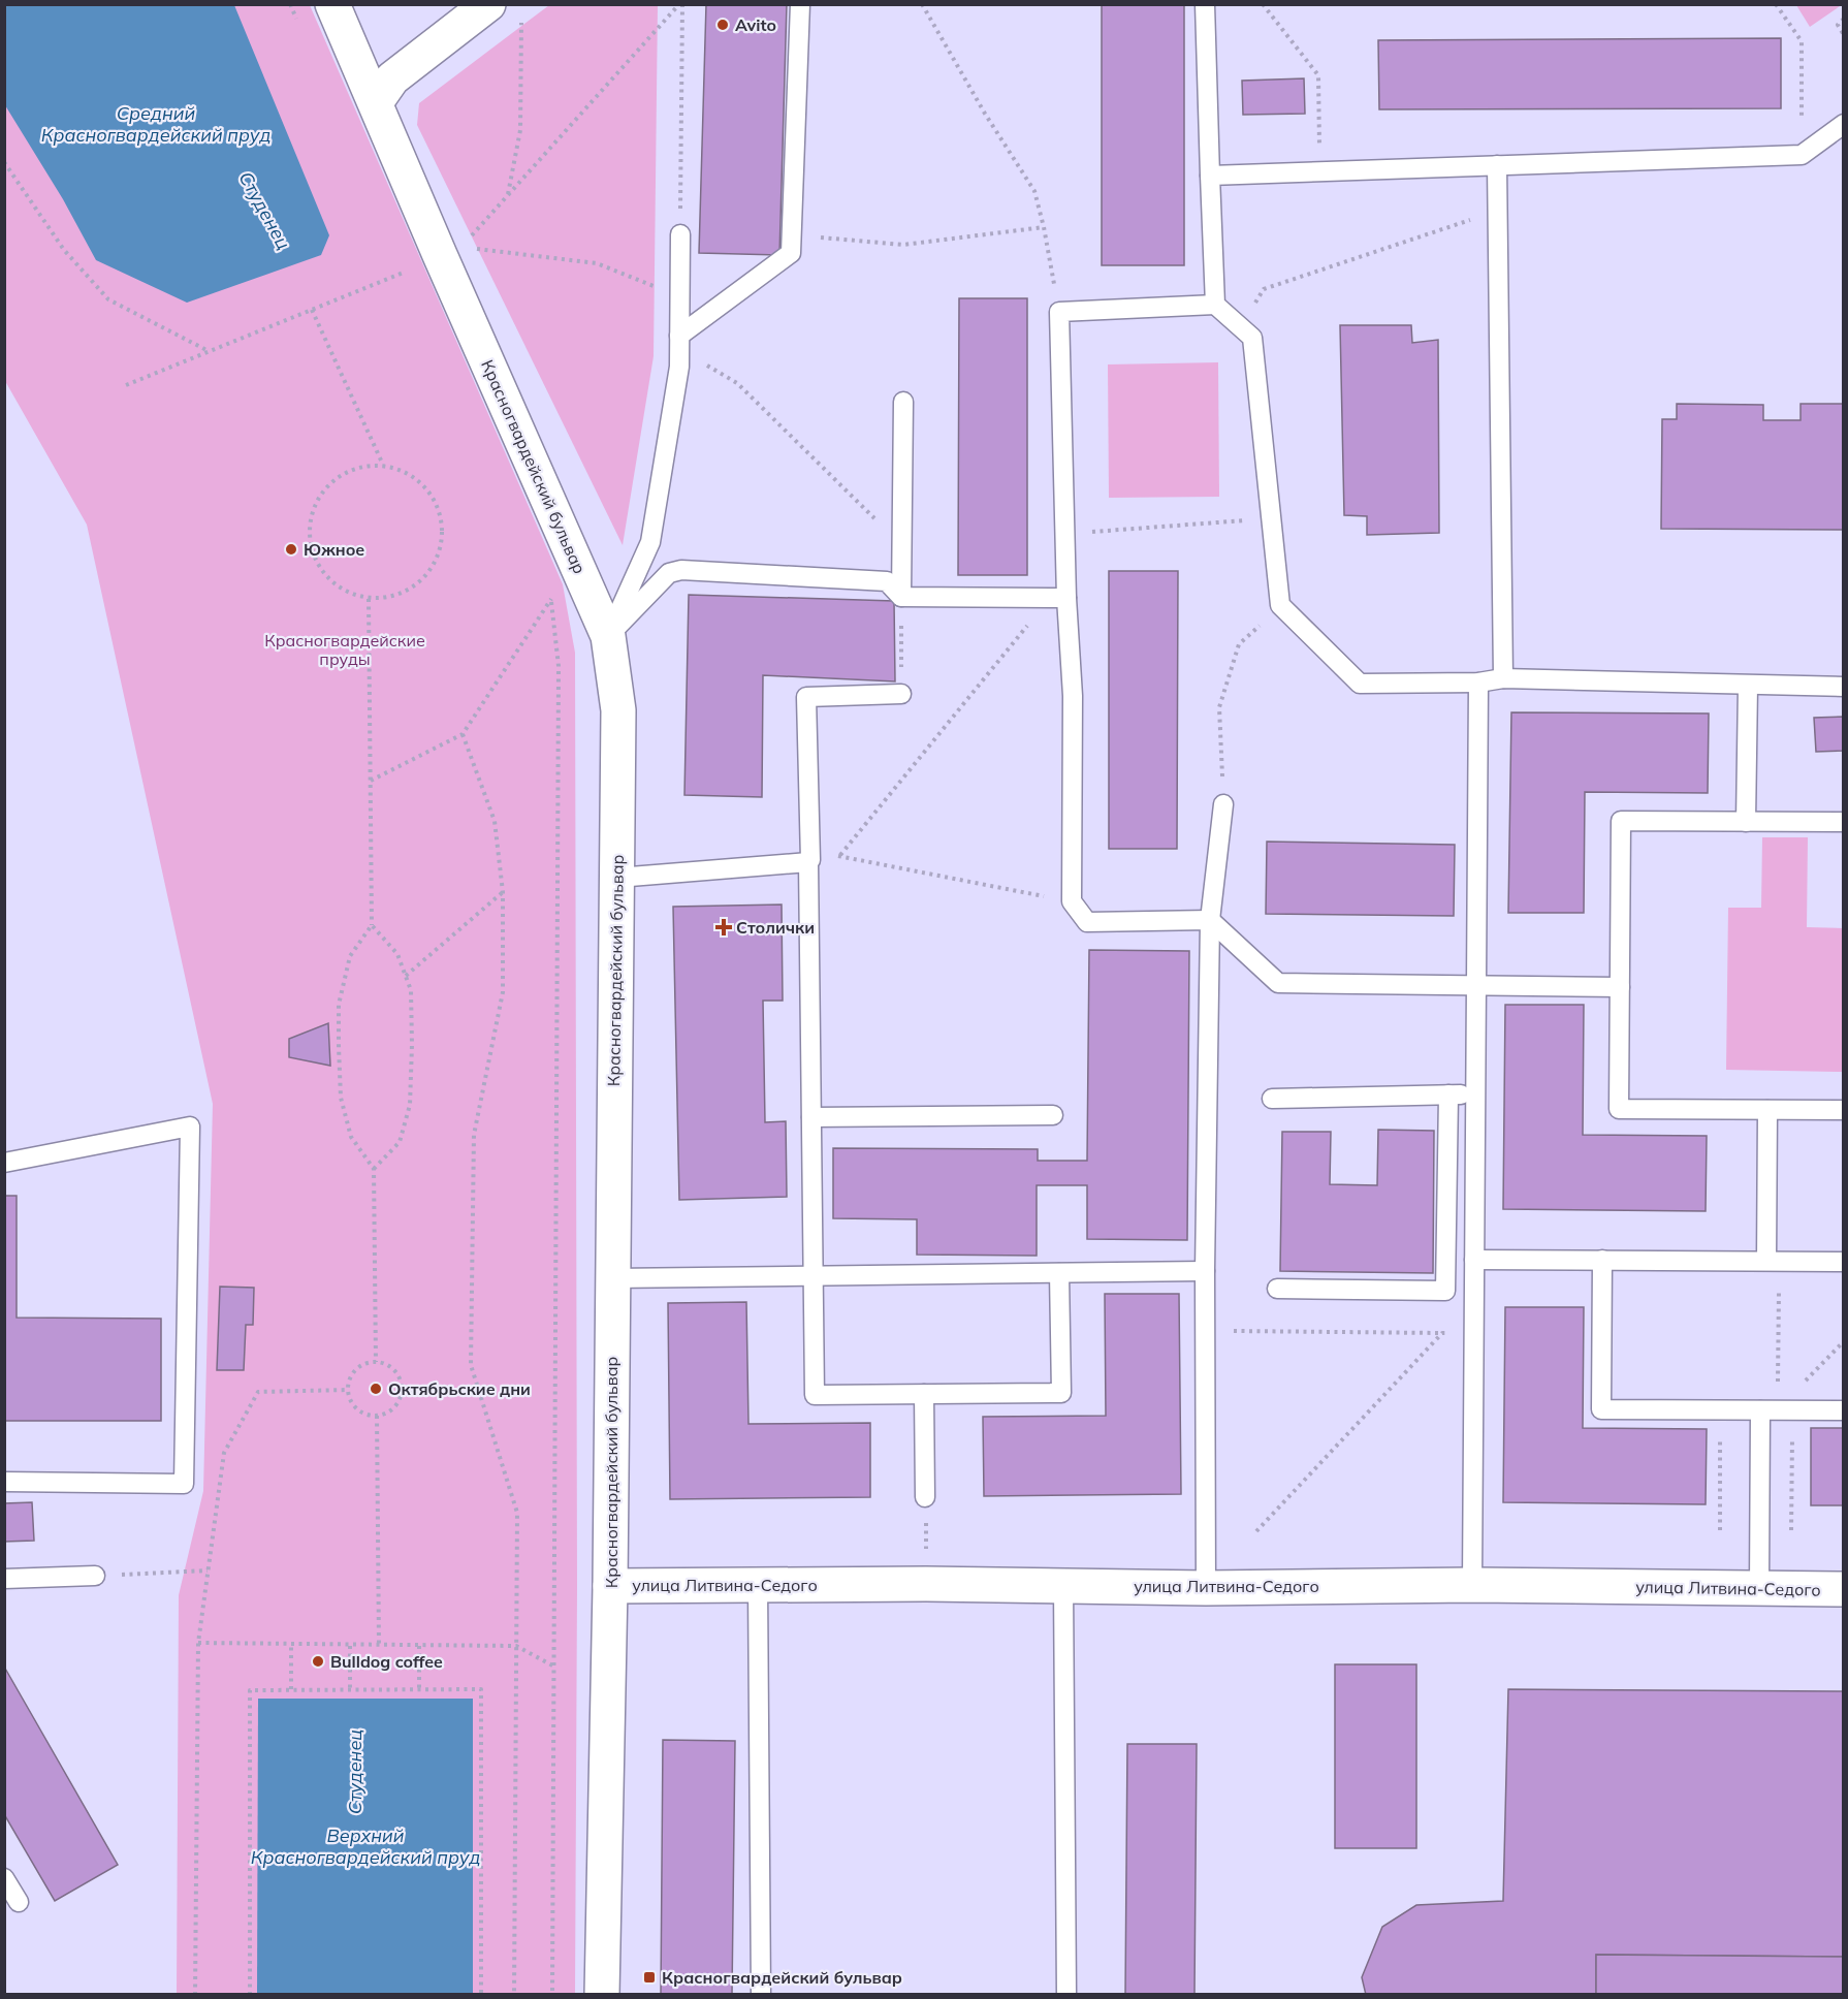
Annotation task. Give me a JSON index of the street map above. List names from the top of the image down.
{
  "streets": {
    "street": ["Красногвардейский бульвар", "улица Литвина-Седого"]
  },
  "crossings": [
    ["Красногвардейский бульвар", "улица Литвина-Седого"]
  ],
  "water": ["Средний Красногвардейский пруд", "Студенец", "Верхний Красногвардейский пруд"],
  "parks": ["Красногвардейские пруды"],
  "places": {
    "other": [
      "Avito",
      "Южное",
      "Октябрьские дни",
      "Bulldog coffee"
    ],
    "health": ["Столички"],
    "transit": ["Красногвардейский бульвар"]
  }
}
